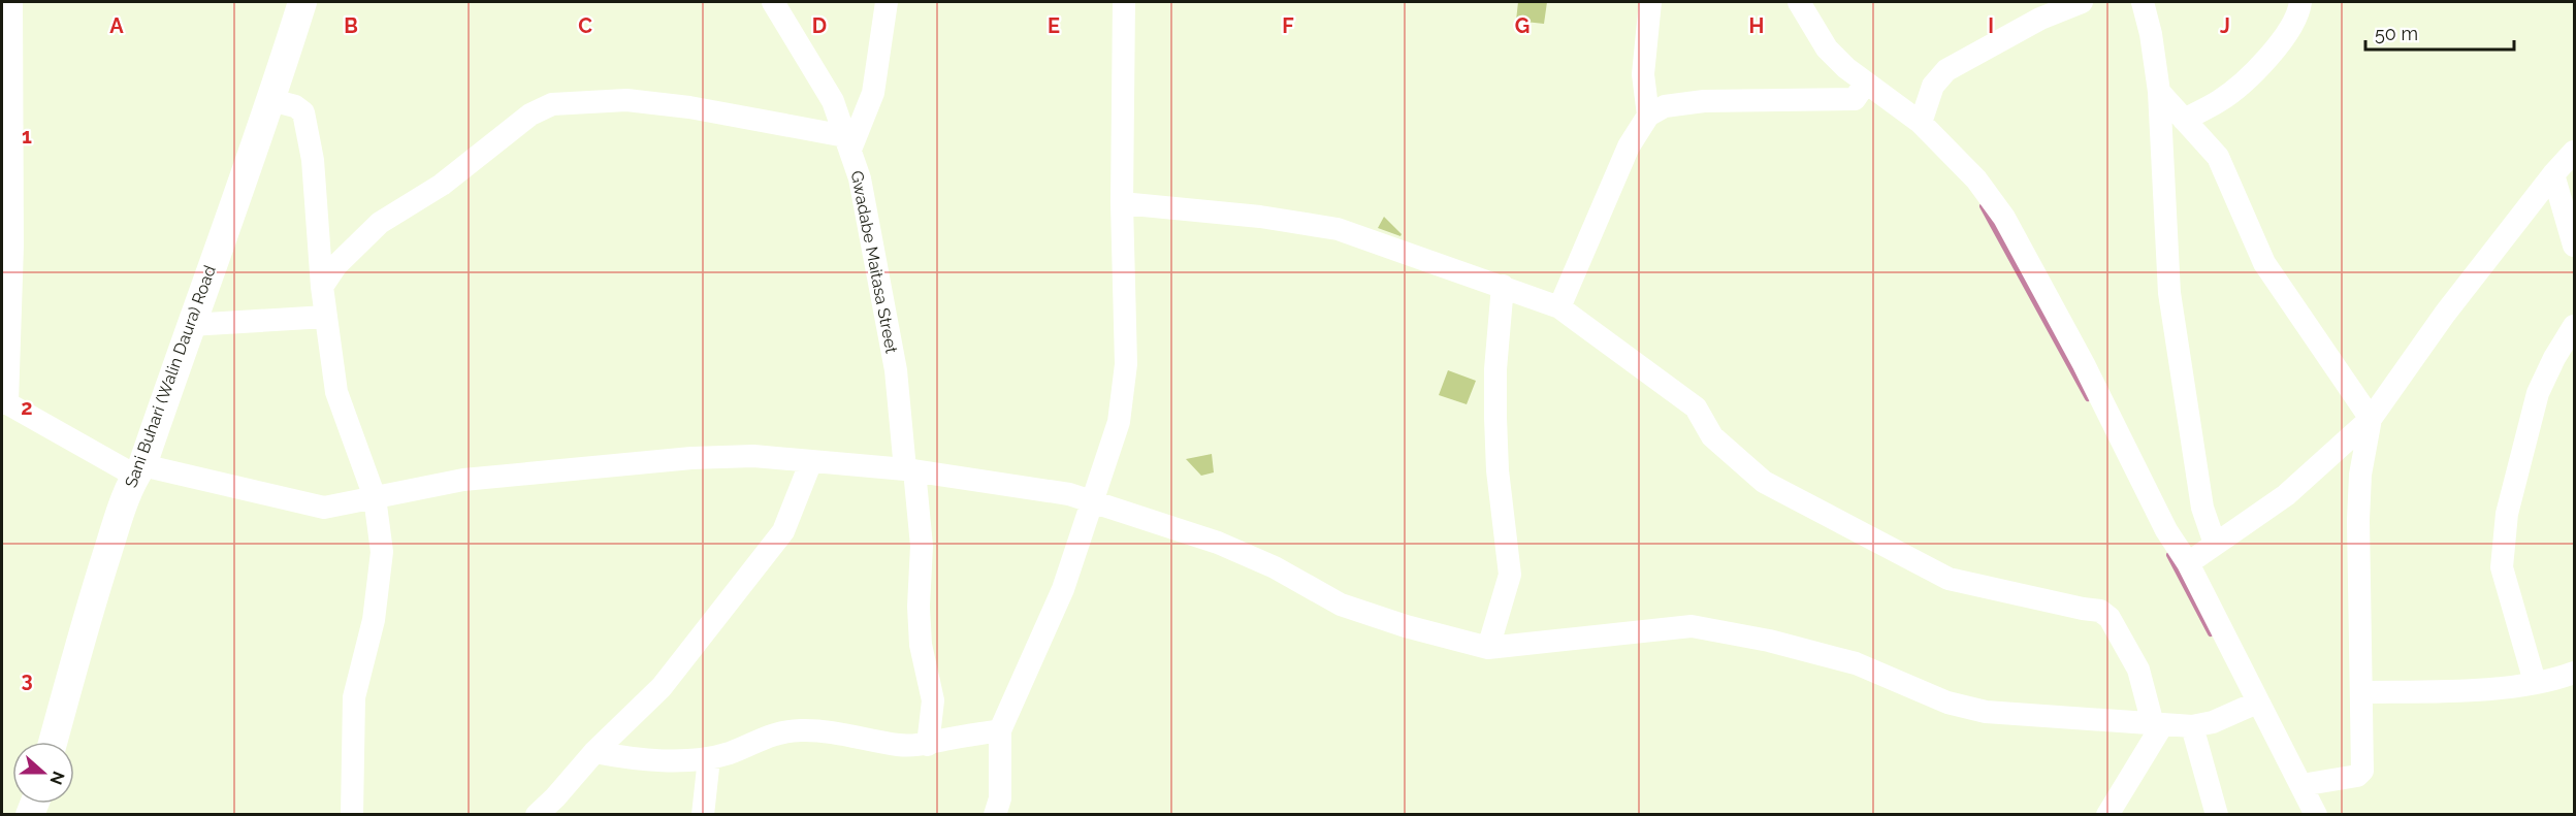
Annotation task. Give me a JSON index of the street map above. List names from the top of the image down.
{
  "streets": {
    "street": ["Gwadabe Maitasa Street", "Sani Buhari (Walin Daura) Road"]
  },
  "scale_bar": "50 m",
  "north": "right",
  "grid": {
    "columns": [
      "A",
      "B",
      "C",
      "D",
      "E",
      "F",
      "G",
      "H",
      "I",
      "J"
    ],
    "rows": ["1", "2", "3"]
  }
}
